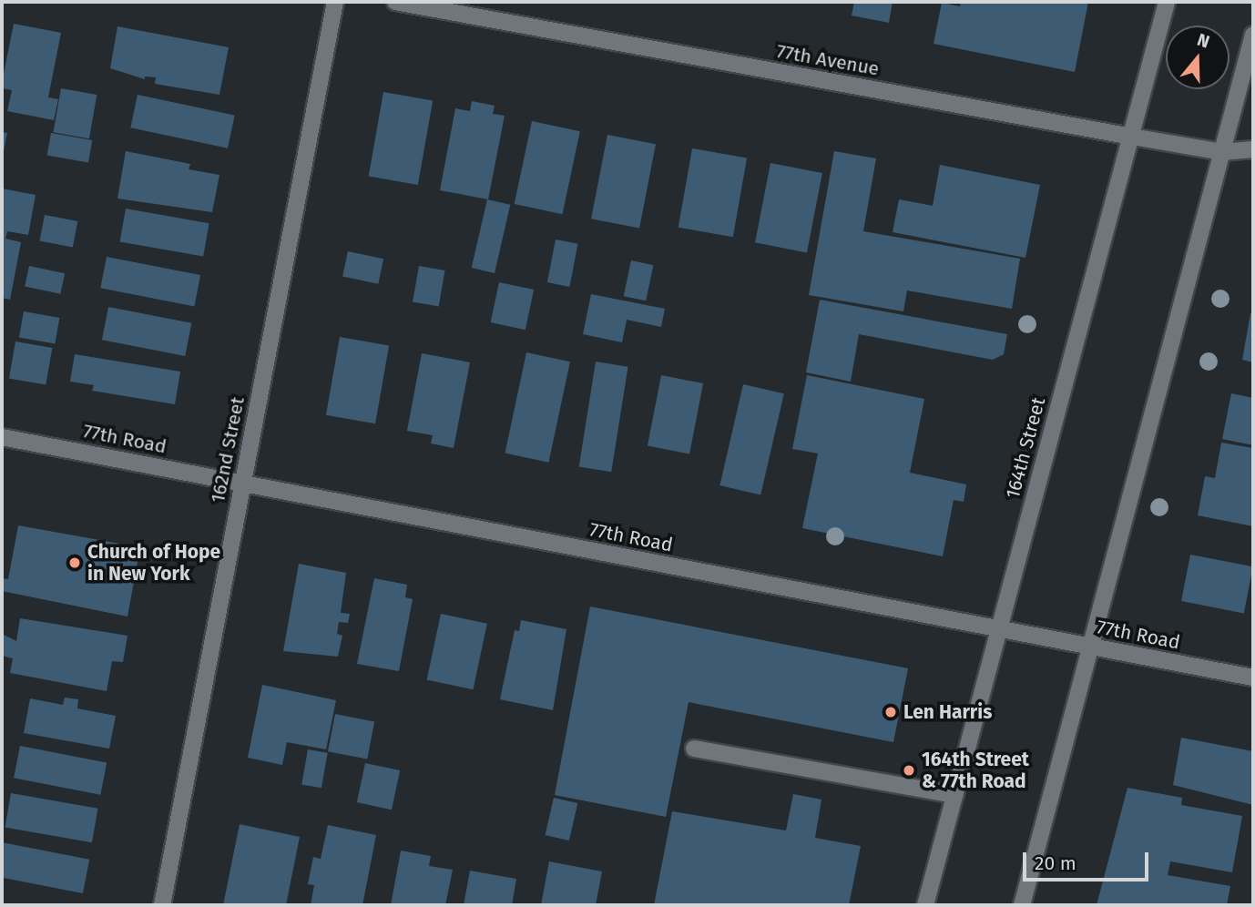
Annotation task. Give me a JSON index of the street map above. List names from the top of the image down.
{
  "streets": {
    "street": [
      "77th Avenue",
      "77th Road",
      "164th Street",
      "162nd Street"
    ]
  },
  "crossings": [
    ["77th Avenue", "164th Street"],
    ["77th Road", "164th Street"],
    ["77th Road", "162nd Street"]
  ],
  "places": ["Church of Hope in New York", "Len Harris", "164th Street & 77th Road"],
  "scale_bar": "20 m",
  "north": "top"
}
